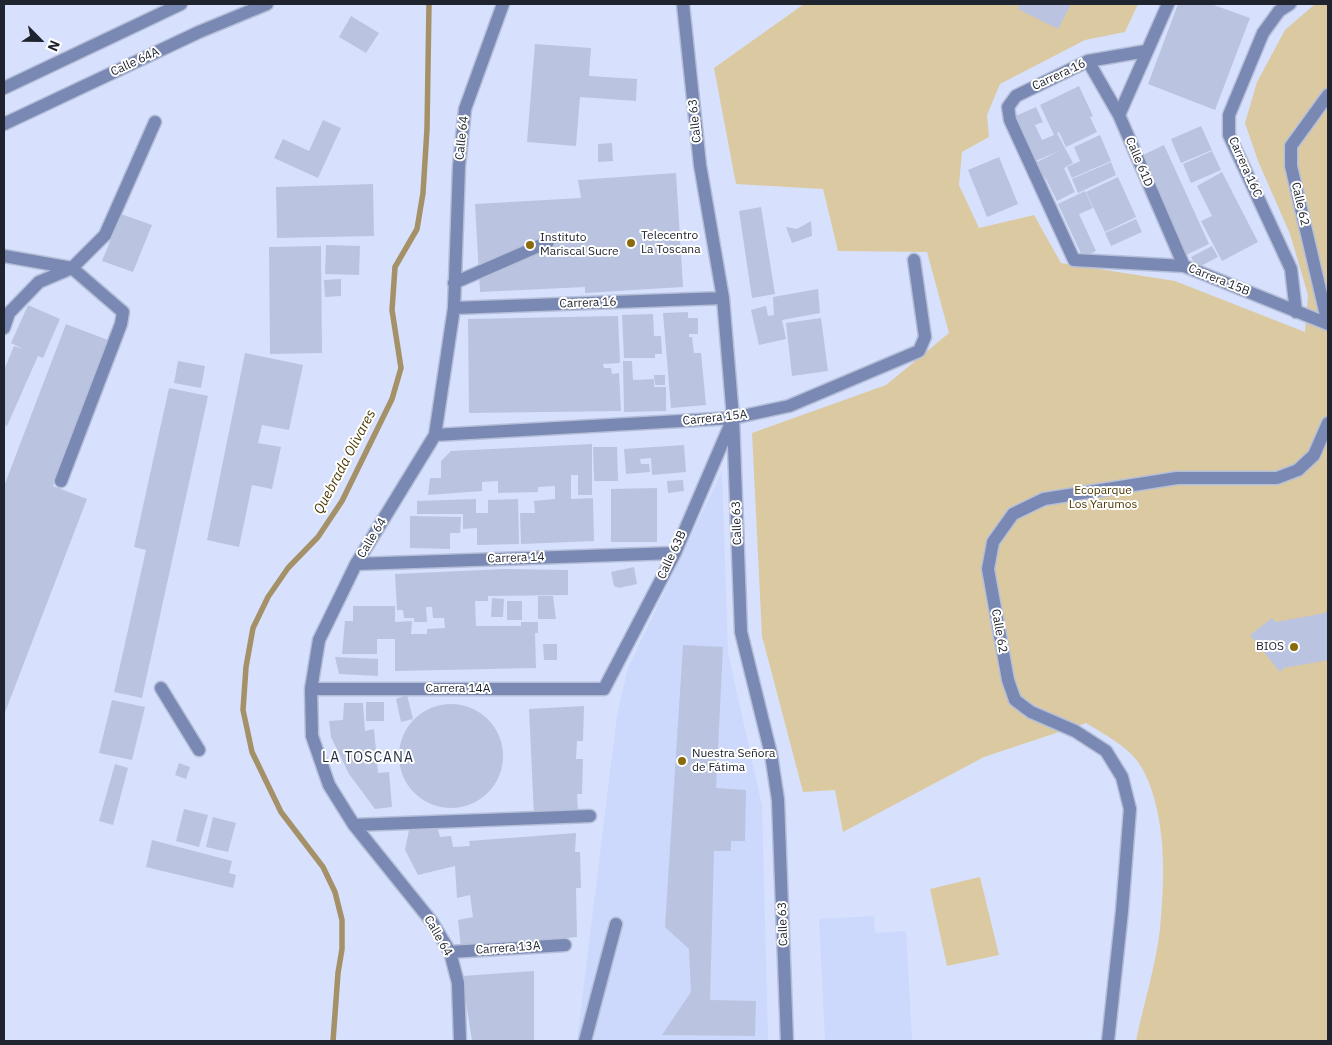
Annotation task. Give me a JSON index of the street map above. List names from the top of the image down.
{
  "streets": {
    "street": [
      "Calle 64A",
      "Carrera 16",
      "Calle 63",
      "Calle 64",
      "Calle 61D",
      "Carrera 16C",
      "Calle 62",
      "Carrera 15B",
      "Carrera 15A",
      "Calle 63B",
      "Carrera 14",
      "Carrera 14A",
      "Carrera 13A"
    ]
  },
  "crossings": [
    ["Carrera 16", "Calle 63"],
    ["Carrera 16", "Calle 64"],
    ["Carrera 16", "Calle 61D"],
    ["Carrera 16", "Carrera 15B"],
    ["Calle 63", "Carrera 15A"],
    ["Calle 63", "Calle 63B"],
    ["Calle 64", "Carrera 15A"],
    ["Calle 64", "Carrera 14"],
    ["Calle 64", "Carrera 14A"],
    ["Calle 64", "Carrera 13A"],
    ["Calle 61D", "Carrera 15B"],
    ["Carrera 16C", "Carrera 15B"],
    ["Calle 62", "Carrera 15B"],
    ["Carrera 15A", "Calle 63B"],
    ["Calle 63B", "Carrera 14"],
    ["Calle 63B", "Carrera 14A"]
  ],
  "districts": ["LA TOSCANA"],
  "water": ["Quebrada Olivares"],
  "parks": ["Ecoparque Los Yarumos"],
  "places": [
    "Telecentro La Toscana",
    "Instituto Mariscal Sucre",
    "BIOS",
    "Nuestra Señora de Fátima"
  ],
  "north": "bottom right"
}
